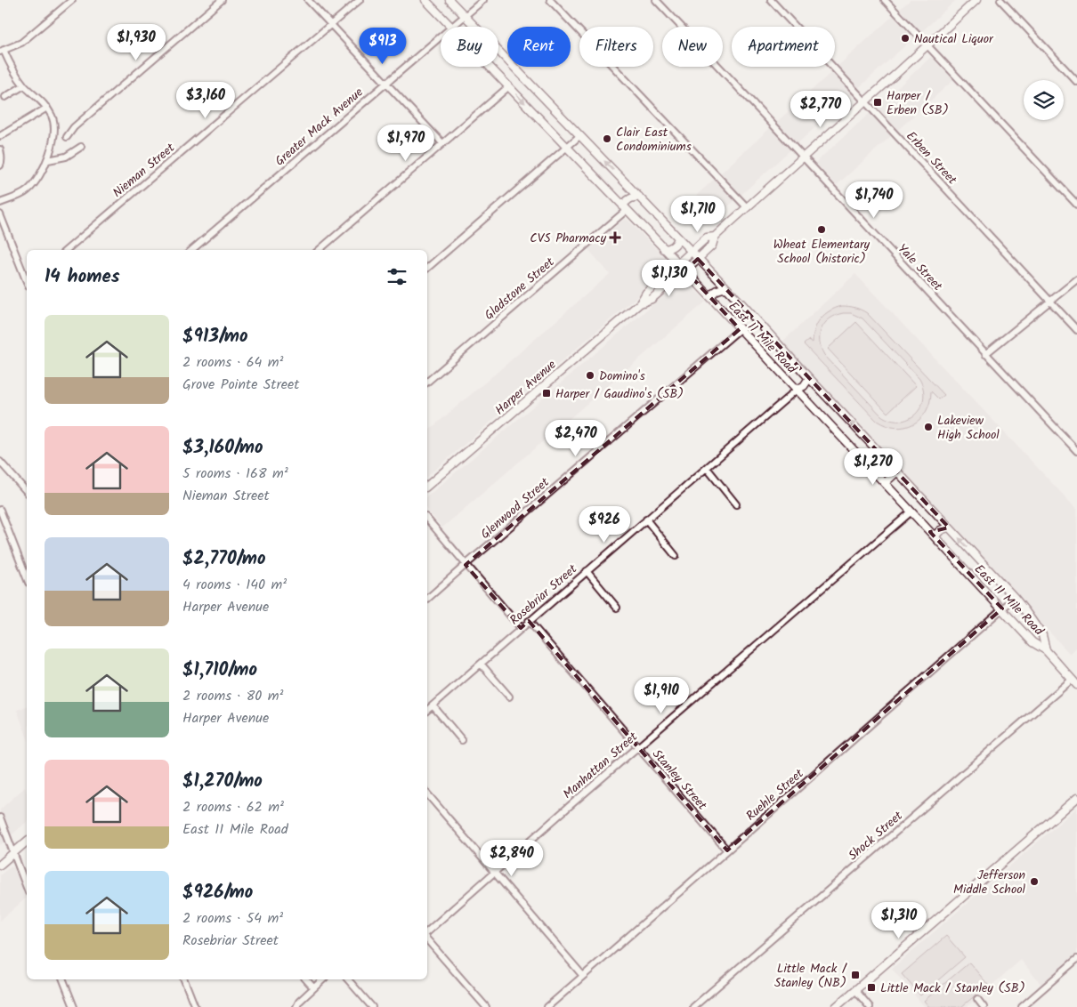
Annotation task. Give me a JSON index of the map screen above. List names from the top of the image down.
{
  "streets": {
    "main road": ["East 11 Mile Road", "Harper Avenue"],
    "street": [
      "Greater Mack Avenue",
      "Erben Street",
      "Nieman Street",
      "Yale Street",
      "Gladstone Street",
      "Glenwood Street",
      "Rosebriar Street",
      "Manhattan Street",
      "Stanley Street",
      "Ruehle Street",
      "Shock Street"
    ]
  },
  "crossings": [
    ["Greater Mack Avenue", "East 11 Mile Road"],
    ["Erben Street", "Harper Avenue"],
    ["Yale Street", "Harper Avenue"],
    ["Gladstone Street", "East 11 Mile Road"],
    ["East 11 Mile Road", "Harper Avenue"],
    ["East 11 Mile Road", "Glenwood Street"],
    ["East 11 Mile Road", "Rosebriar Street"],
    ["East 11 Mile Road", "Manhattan Street"],
    ["East 11 Mile Road", "Ruehle Street"],
    ["East 11 Mile Road", "Shock Street"],
    ["Rosebriar Street", "Stanley Street"],
    ["Manhattan Street", "Stanley Street"],
    ["Stanley Street", "Ruehle Street"]
  ],
  "places": {
    "other": [
      "Nautical Liquor",
      "Clair East Condominiums",
      "Wheat Elementary School (historic)",
      "Domino's",
      "Lakeview High School",
      "Jefferson Middle School"
    ],
    "transit": [
      "Harper / Erben (SB)",
      "Harper / Gaudino's (SB)",
      "Little Mack / Stanley (NB)",
      "Little Mack / Stanley (SB)"
    ],
    "health": ["CVS Pharmacy"]
  },
  "page": {
    "price": [
      "$1,930",
      "$913",
      "$3,160",
      "$2,770",
      "$1,970",
      "$1,740",
      "$1,710",
      "$1,130",
      "$2,470",
      "$1,270",
      "$926",
      "$1,910",
      "$2,840",
      "$1,310"
    ],
    "chip": [
      "Buy",
      "Rent",
      "Filters",
      "New",
      "Apartment"
    ],
    "heading": "14 homes",
    "list": [
      {
        "name": "$913/mo",
        "note": "2 rooms · 64 m² · Grove Pointe Street"
      },
      {
        "name": "$3,160/mo",
        "note": "5 rooms · 168 m² · Nieman Street"
      },
      {
        "name": "$2,770/mo",
        "note": "4 rooms · 140 m² · Harper Avenue"
      },
      {
        "name": "$1,710/mo",
        "note": "2 rooms · 80 m² · Harper Avenue"
      },
      {
        "name": "$1,270/mo",
        "note": "2 rooms · 62 m² · East 11 Mile Road"
      },
      {
        "name": "$926/mo",
        "note": "2 rooms · 54 m² · Rosebriar Street"
      }
    ]
  }
}
